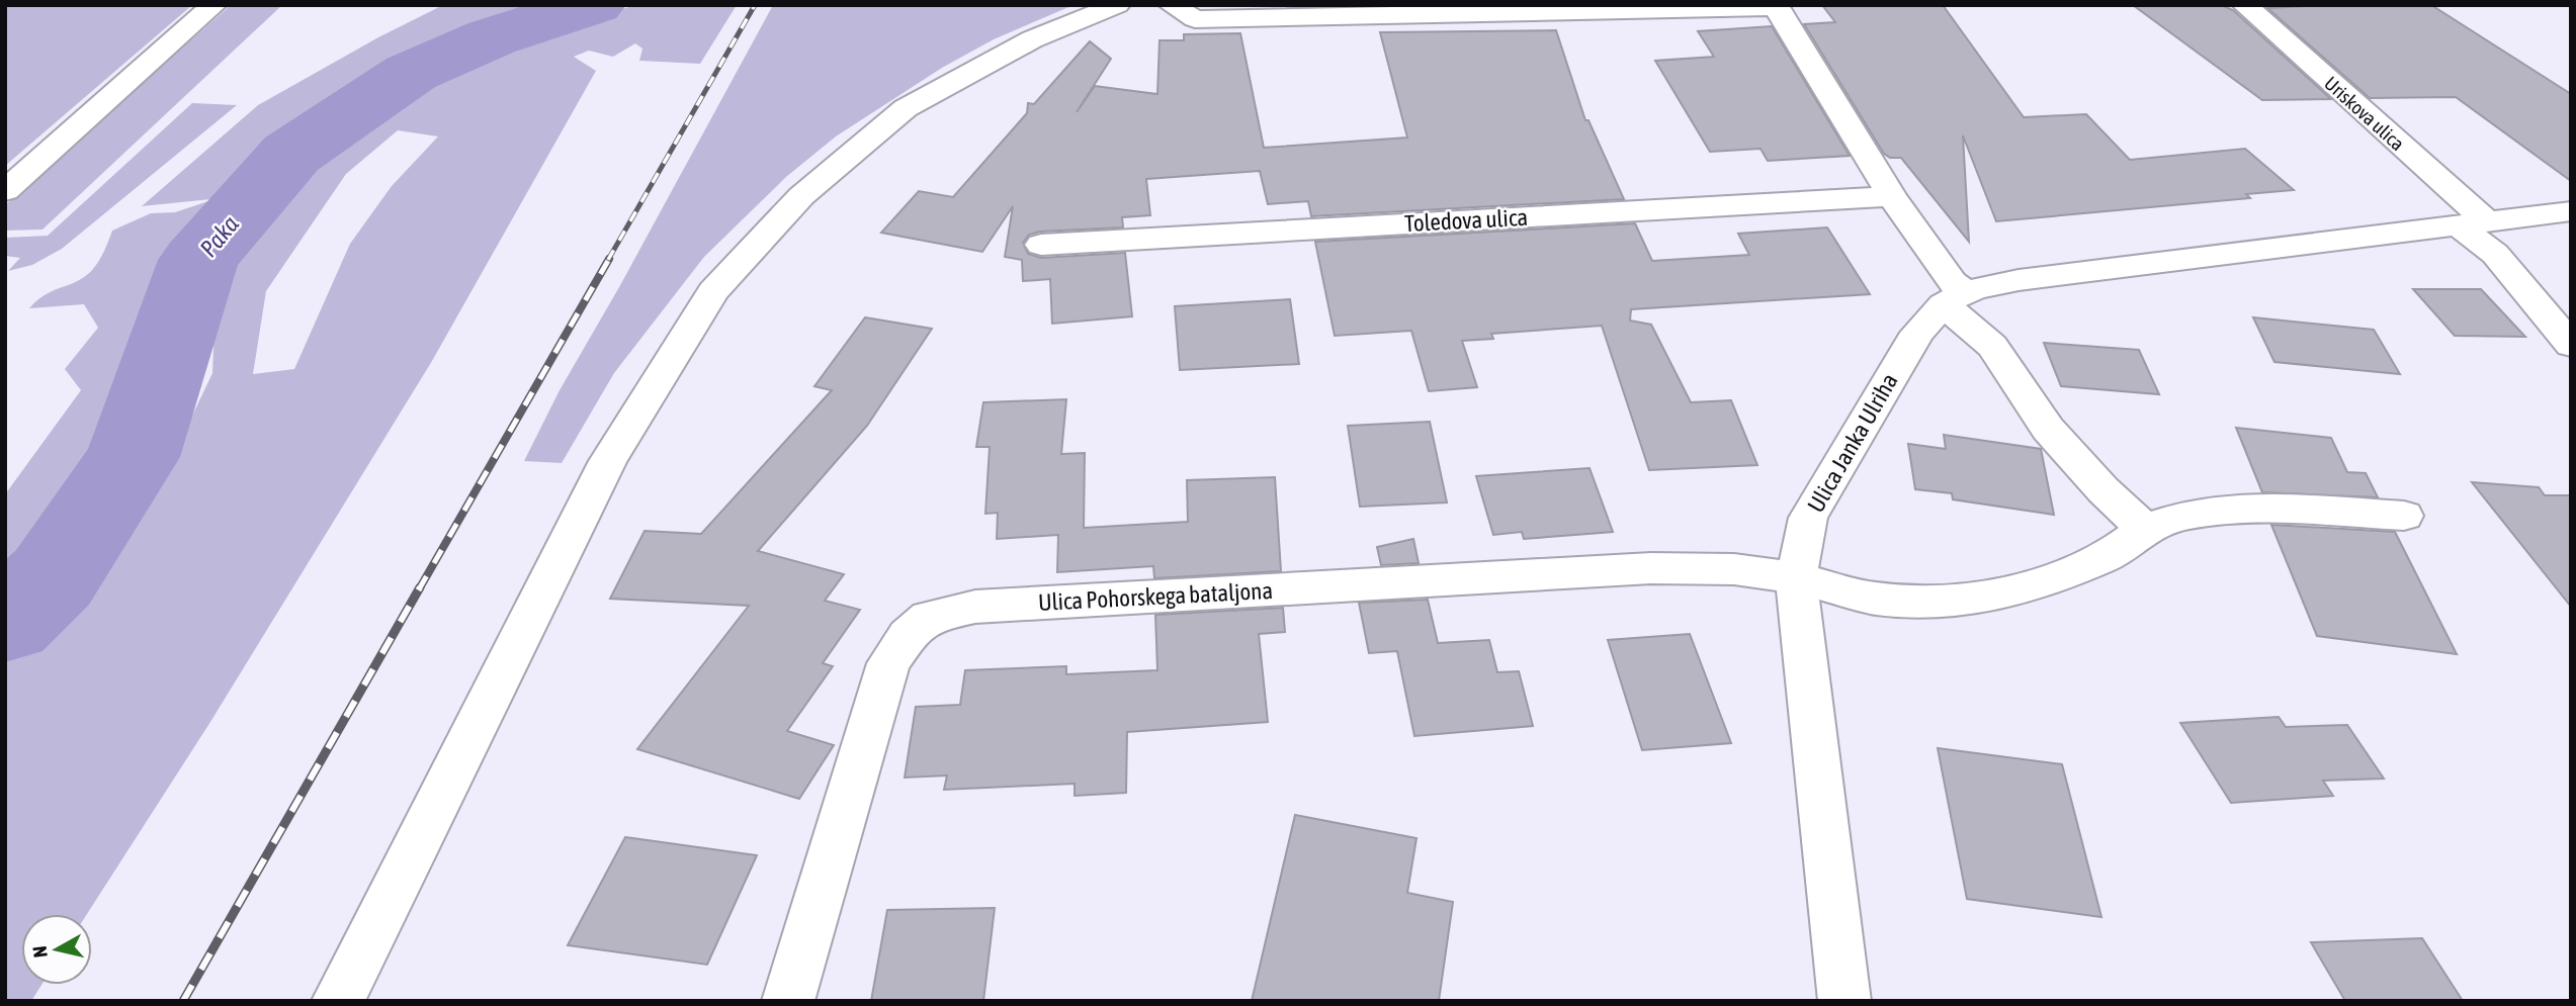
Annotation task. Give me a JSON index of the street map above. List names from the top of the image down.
{
  "streets": {
    "street": [
      "Uriskova ulica",
      "Toledova ulica",
      "Ulica Janka Ulriha",
      "Ulica Pohorskega bataljona"
    ]
  },
  "crossings": [
    ["Ulica Janka Ulriha", "Ulica Pohorskega bataljona"]
  ],
  "water": ["Paka"],
  "north": "left"
}
